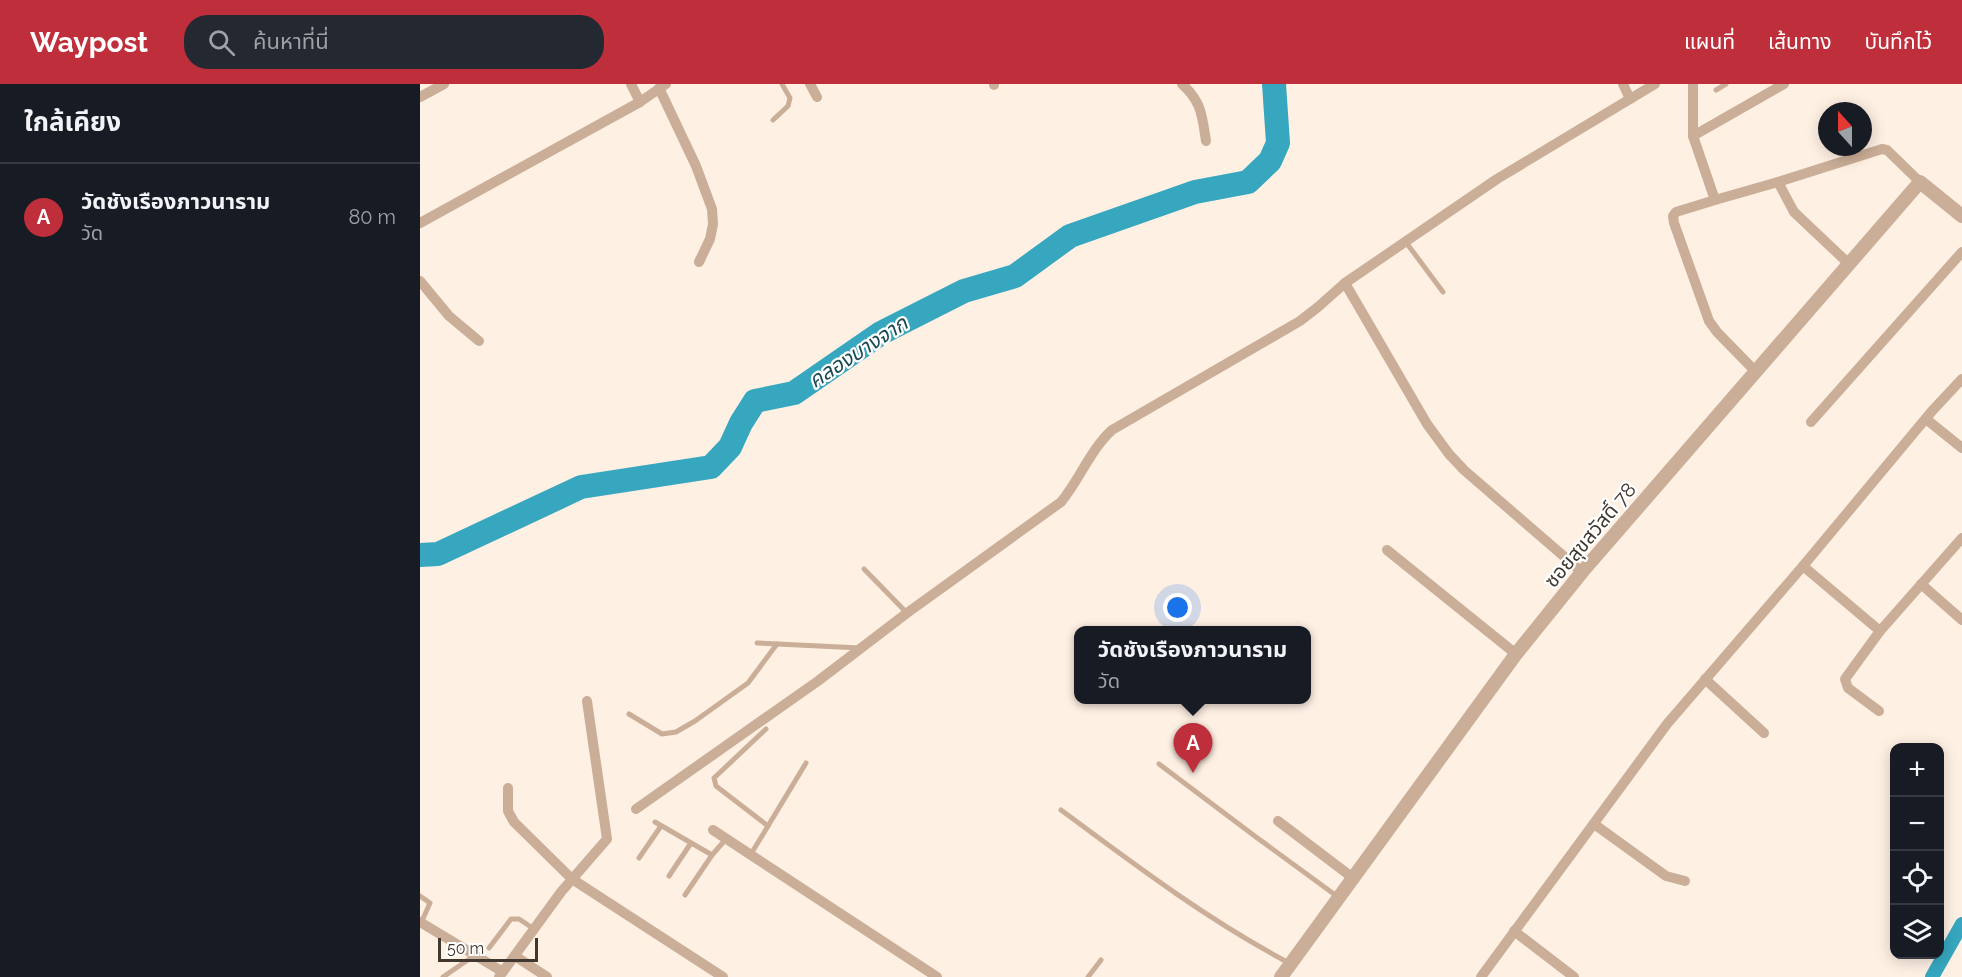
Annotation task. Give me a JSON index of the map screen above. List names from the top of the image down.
{
  "streets": {
    "street": ["ซอยสุขสวัสดิ์ 78"]
  },
  "water": ["คลองบางจาก"],
  "scale_bar": "50 m",
  "north": "top",
  "page": {
    "header": "Waypost",
    "search": "ค้นหาที่นี่",
    "nav": ["แผนที่", "เส้นทาง", "บันทึกไว้"],
    "heading": "ใกล้เคียง",
    "list": [
      {
        "mark": "A",
        "name": "วัดชังเรืองภาวนาราม",
        "note": "วัด",
        "value": "80 m"
      }
    ],
    "popup": ["วัดชังเรืองภาวนาราม", "วัด"],
    "pins": "A",
    "map_buttons": ["+", "−"],
    "scale": "50 m"
  }
}
